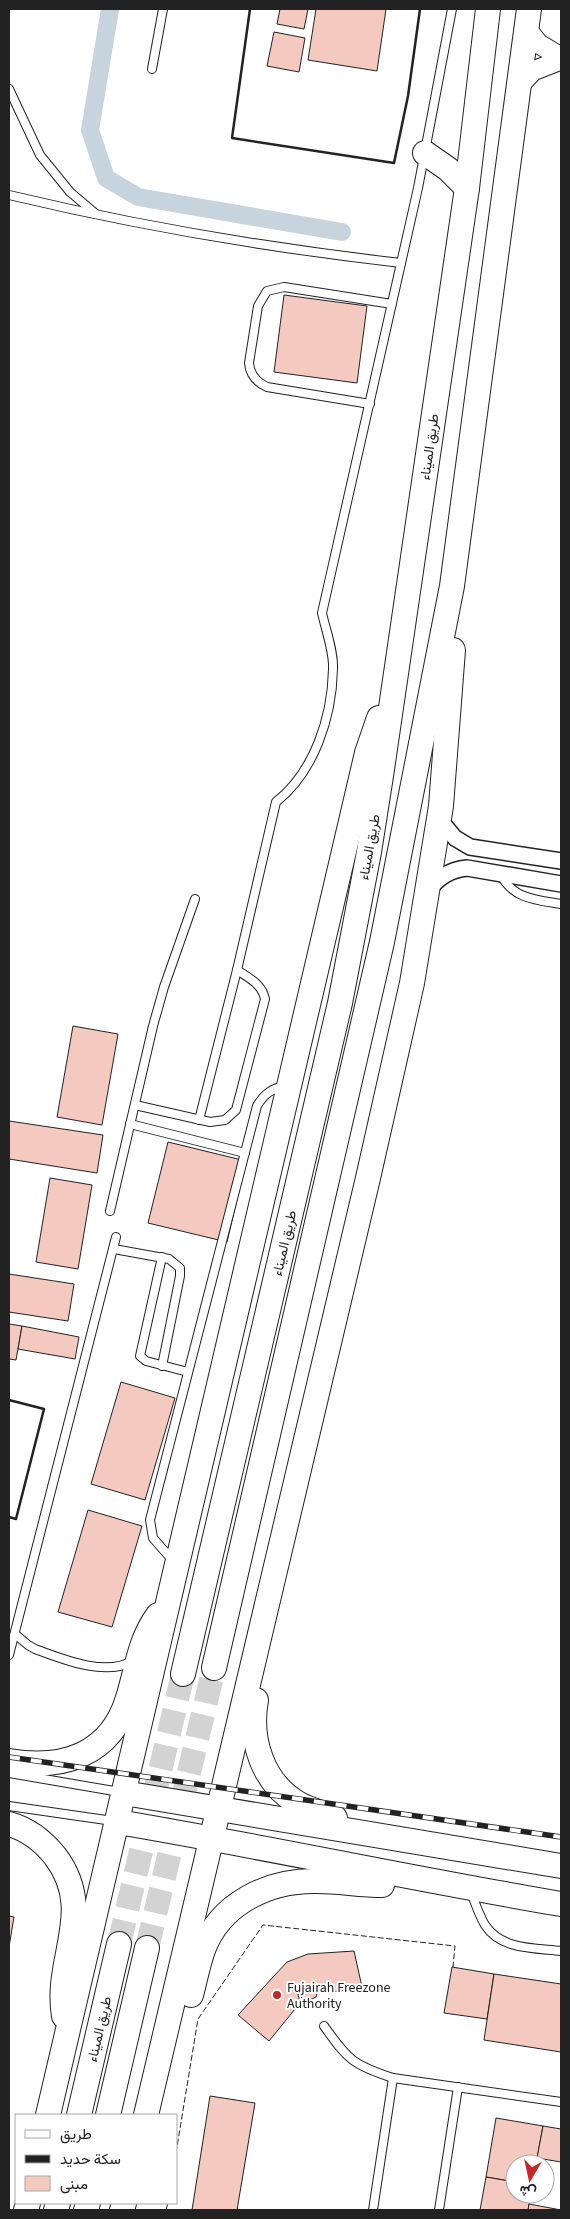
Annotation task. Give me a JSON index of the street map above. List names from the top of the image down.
{
  "streets": {
    "highway": ["طريق الميناء"]
  },
  "places": ["Fujairah Freezone Authority"],
  "legend": ["طريق", "سكة حديد", "مبنى"],
  "north": "bottom"
}
